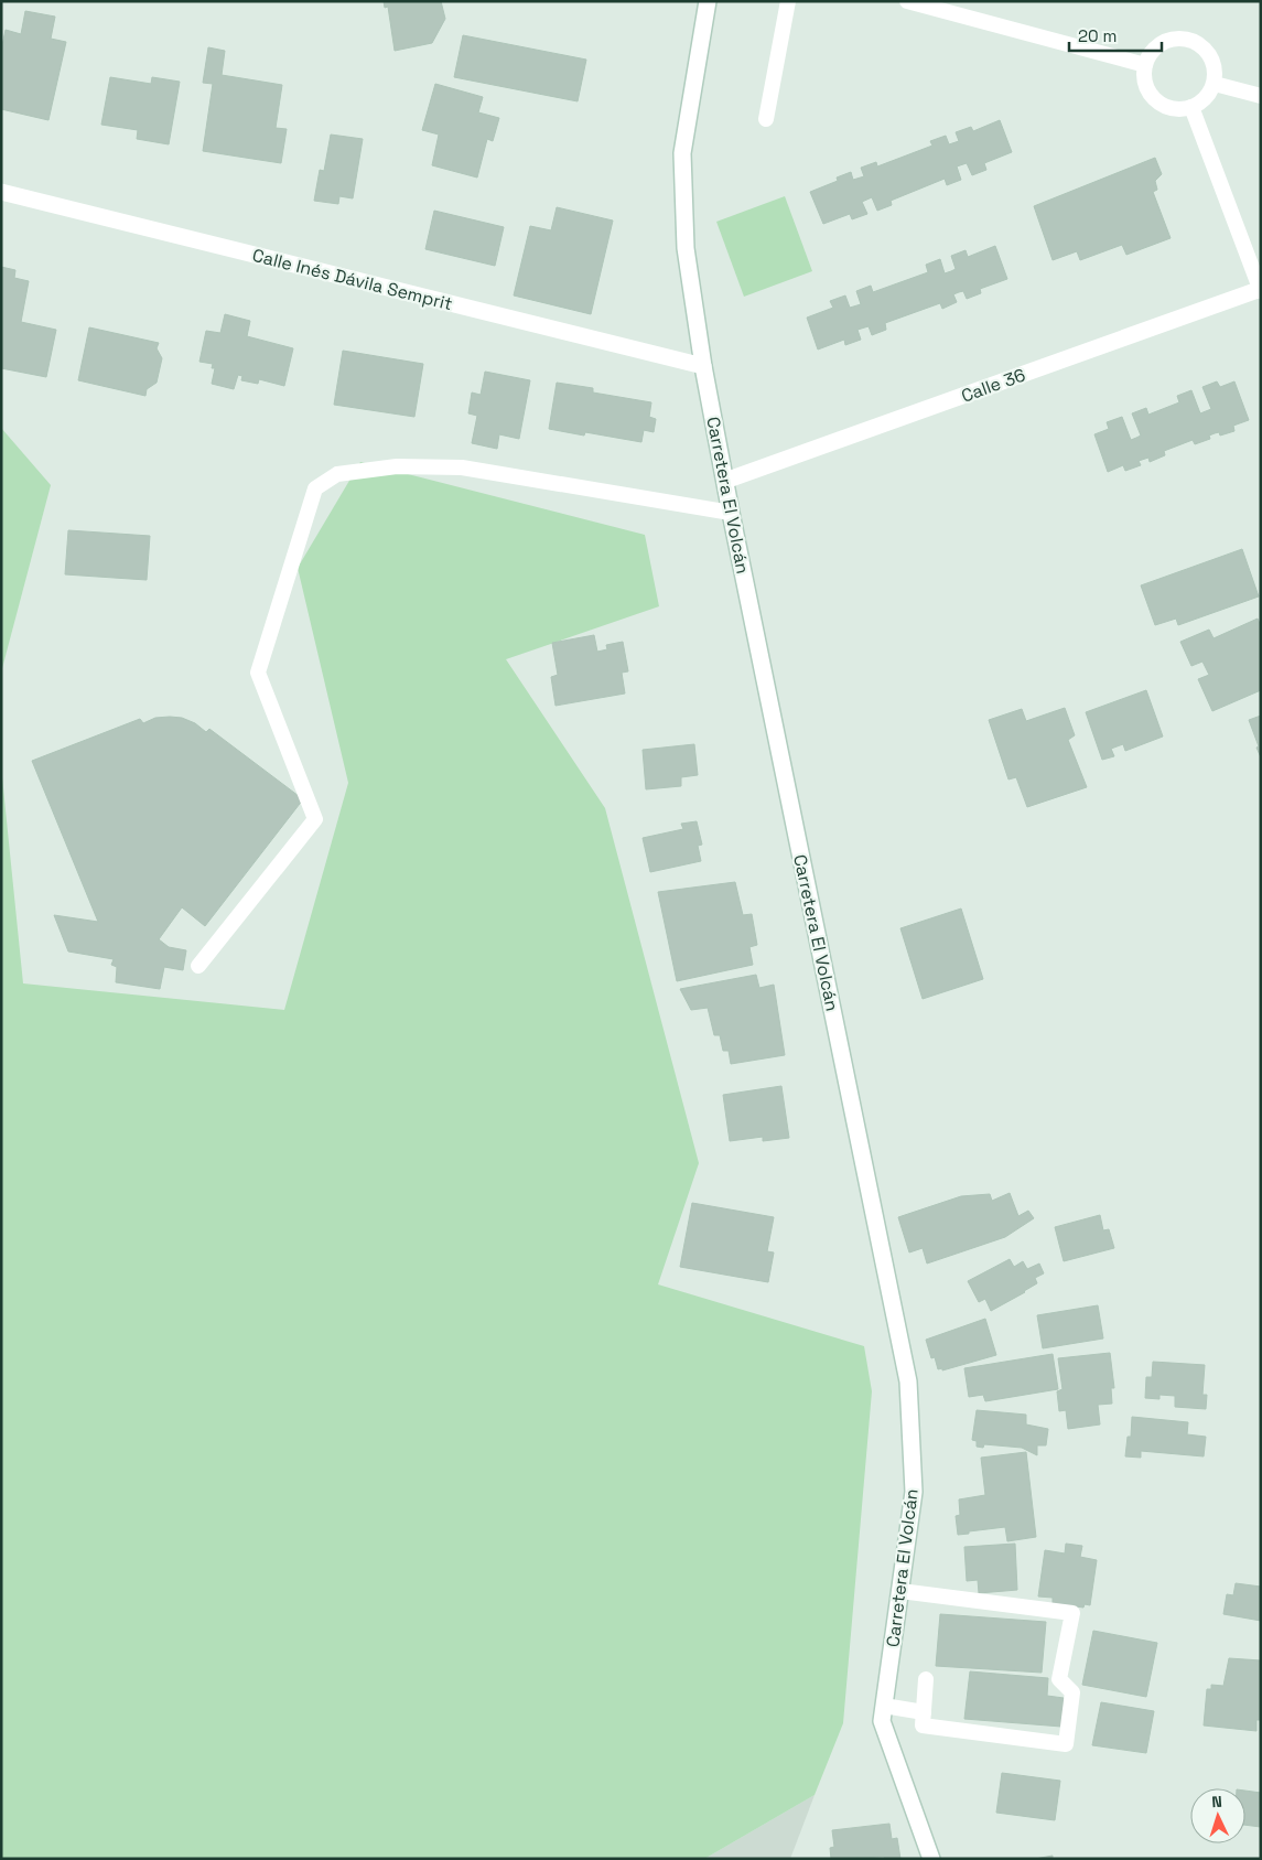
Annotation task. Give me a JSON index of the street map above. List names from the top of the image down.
{
  "streets": {
    "street": ["Calle Inés Dávila Semprit", "Calle 36", "Carretera El Volcán"]
  },
  "crossings": [
    ["Calle Inés Dávila Semprit", "Carretera El Volcán"],
    ["Calle 36", "Carretera El Volcán"]
  ],
  "scale_bar": "20 m",
  "north": "top"
}
